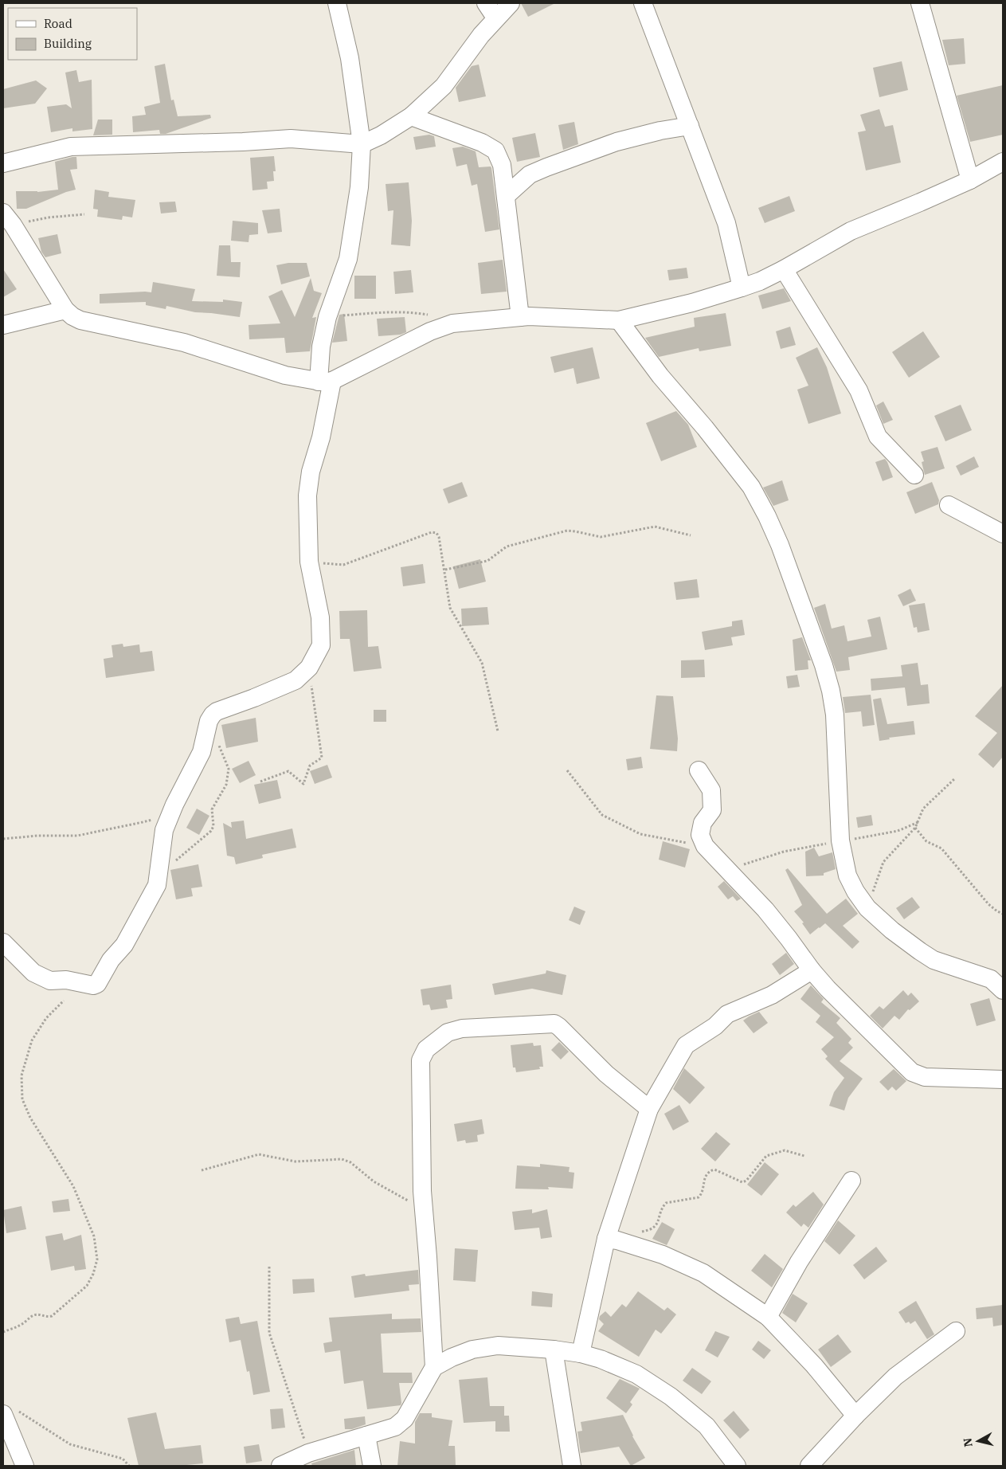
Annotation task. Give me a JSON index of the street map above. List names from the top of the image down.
{
  "legend": ["Road", "Building"],
  "north": "left"
}
